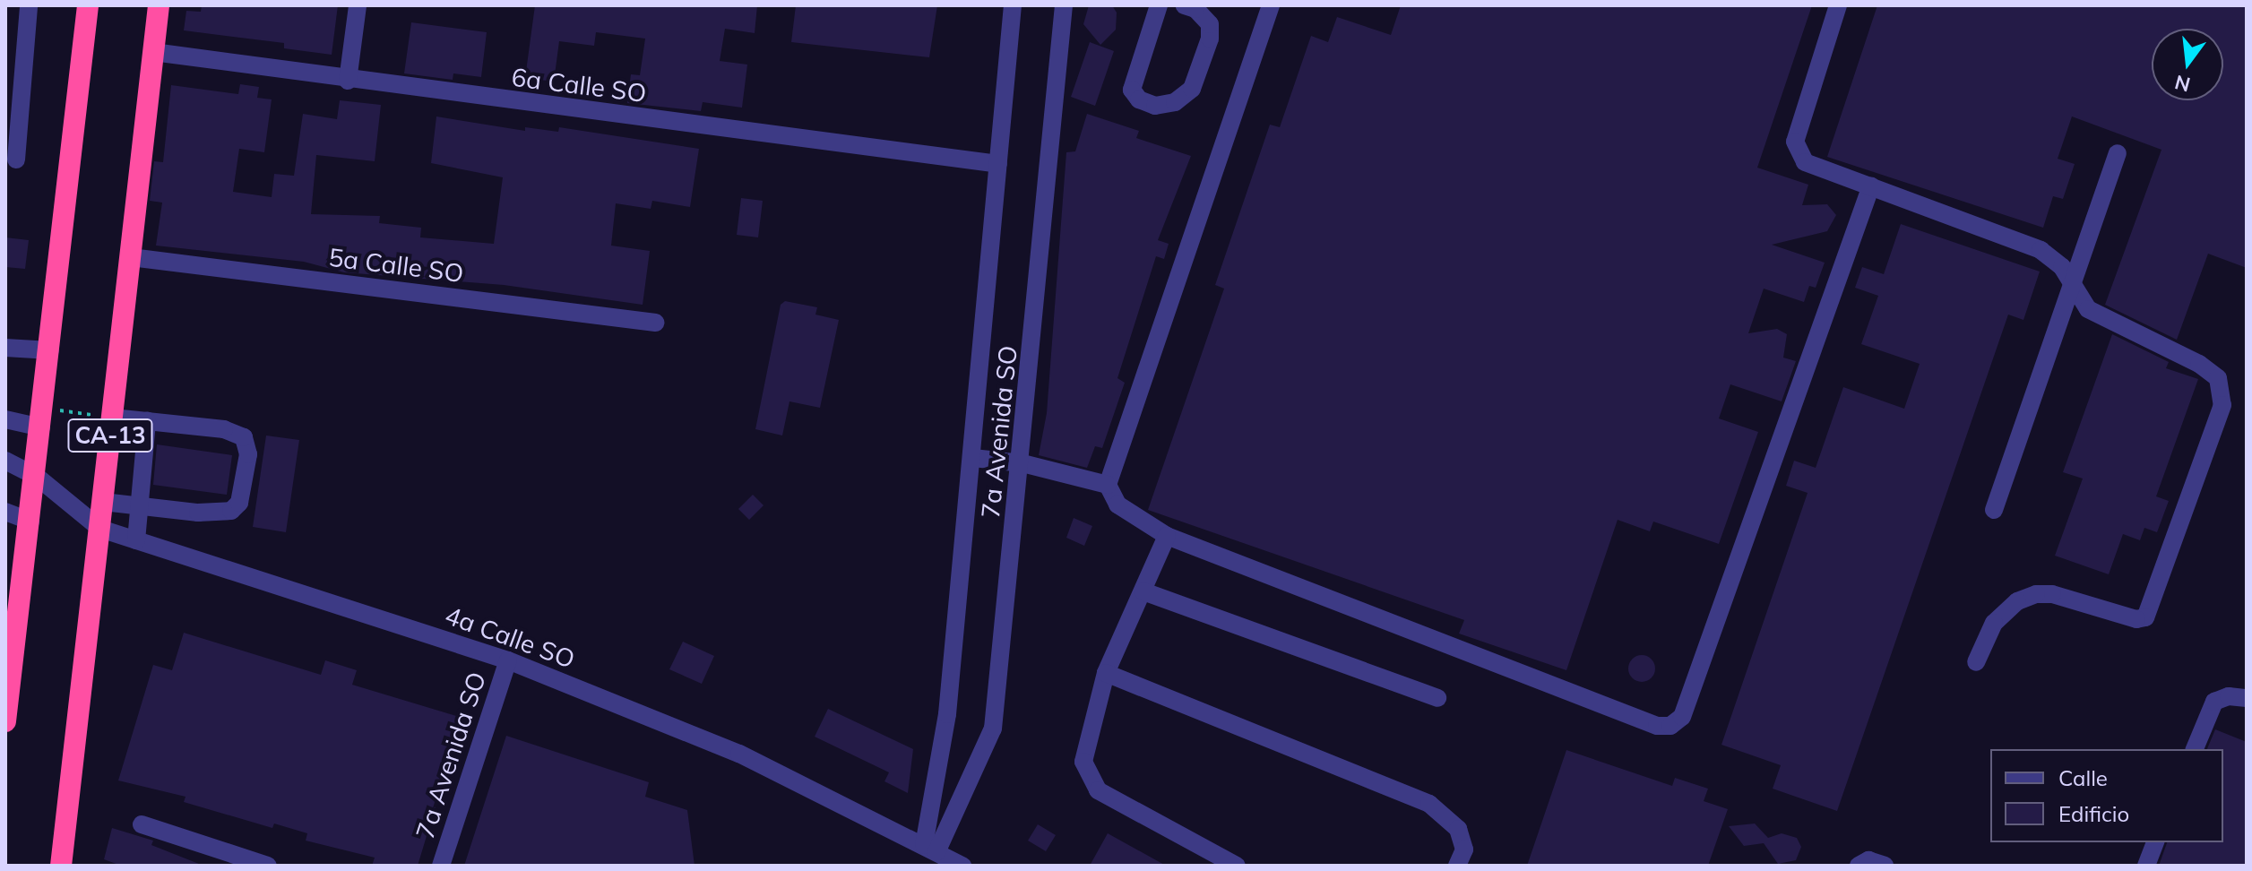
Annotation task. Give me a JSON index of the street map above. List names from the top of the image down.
{
  "streets": {
    "highway": ["CA-13"],
    "street": [
      "6a Calle SO",
      "5a Calle SO",
      "7a Avenida SO",
      "4a Calle SO"
    ]
  },
  "crossings": [
    ["6a Calle SO", "7a Avenida SO"],
    ["6a Calle SO", "CA-13"],
    ["5a Calle SO", "CA-13"],
    ["7a Avenida SO", "4a Calle SO"],
    ["CA-13", "4a Calle SO"]
  ],
  "legend": ["Calle", "Edificio"],
  "north": "bottom"
}
